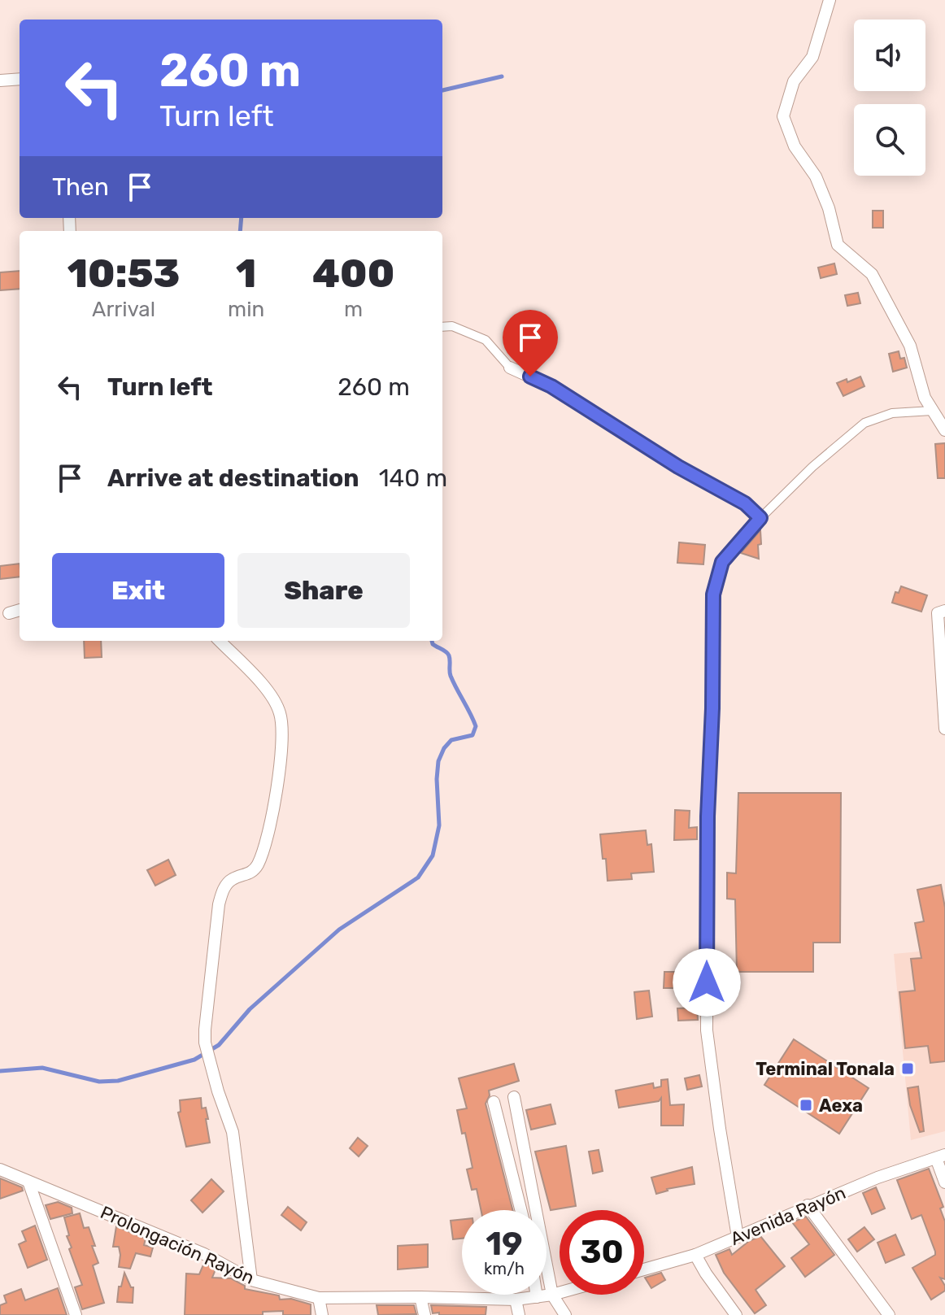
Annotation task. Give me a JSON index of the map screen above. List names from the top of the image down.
{
  "streets": {
    "street": ["Avenida Rayón", "Prolongación Rayón"]
  },
  "places": {
    "transit": ["Terminal Tonala", "Aexa"]
  },
  "page": {
    "turn": ["260 m", "Turn left"],
    "then": "Then",
    "eta": [
      "10:53",
      "Arrival",
      "1",
      "min",
      "400",
      "m"
    ],
    "list": [
      {
        "name": "Turn left",
        "value": "260 m"
      },
      {
        "name": "Arrive at destination",
        "value": "140 m"
      }
    ],
    "buttons": ["Exit", "Share"],
    "speed": "19 km/h",
    "limit": "30"
  }
}
